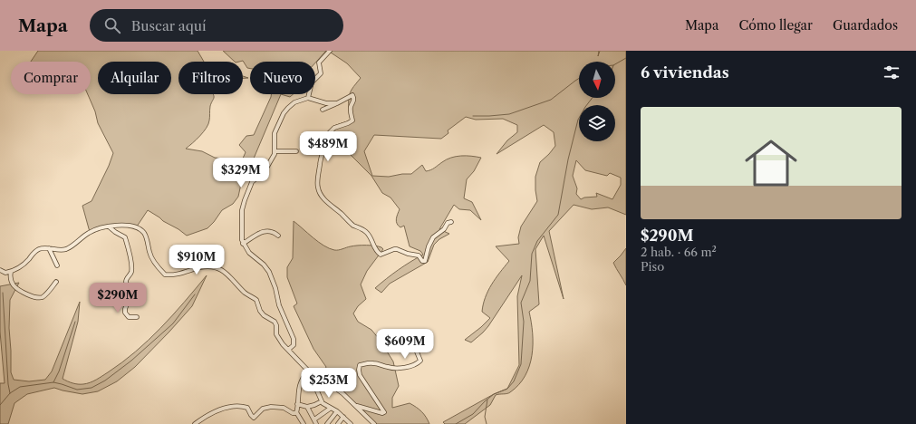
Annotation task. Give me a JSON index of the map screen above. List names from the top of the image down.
{
  "north": "bottom",
  "page": {
    "header": "Mapa",
    "search": "Buscar aquí",
    "nav": ["Mapa", "Cómo llegar", "Guardados"],
    "heading": "6 viviendas",
    "chip": [
      "Comprar",
      "Alquilar",
      "Filtros",
      "Nuevo"
    ],
    "list": [
      {
        "name": "$290M",
        "note": "2 hab. · 66 m² · Piso"
      }
    ],
    "price": [
      "$489M",
      "$329M",
      "$910M",
      "$290M",
      "$609M",
      "$253M"
    ]
  }
}
